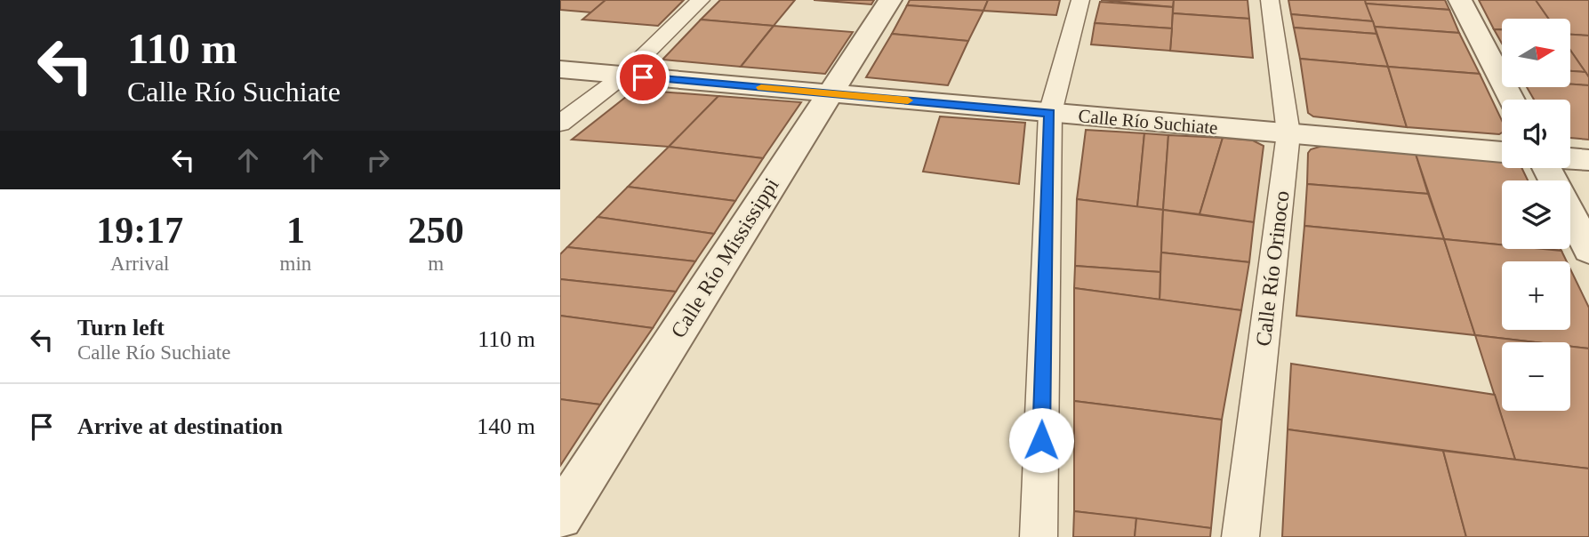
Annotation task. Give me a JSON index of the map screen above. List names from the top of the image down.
{
  "streets": {
    "street": ["Calle Río Suchiate", "Calle Río Mississippi", "Calle Río Orinoco"]
  },
  "crossings": [
    ["Calle Río Suchiate", "Calle Río Mississippi"],
    ["Calle Río Suchiate", "Calle Río Orinoco"]
  ],
  "north": "right",
  "page": {
    "turn": ["110 m", "Calle Río Suchiate"],
    "map_buttons": ["+", "−"],
    "eta": [
      "19:17",
      "Arrival",
      "1",
      "min",
      "250",
      "m"
    ],
    "list": [
      {
        "name": "Turn left",
        "note": "Calle Río Suchiate",
        "value": "110 m"
      },
      {
        "name": "Arrive at destination",
        "value": "140 m"
      }
    ]
  }
}
